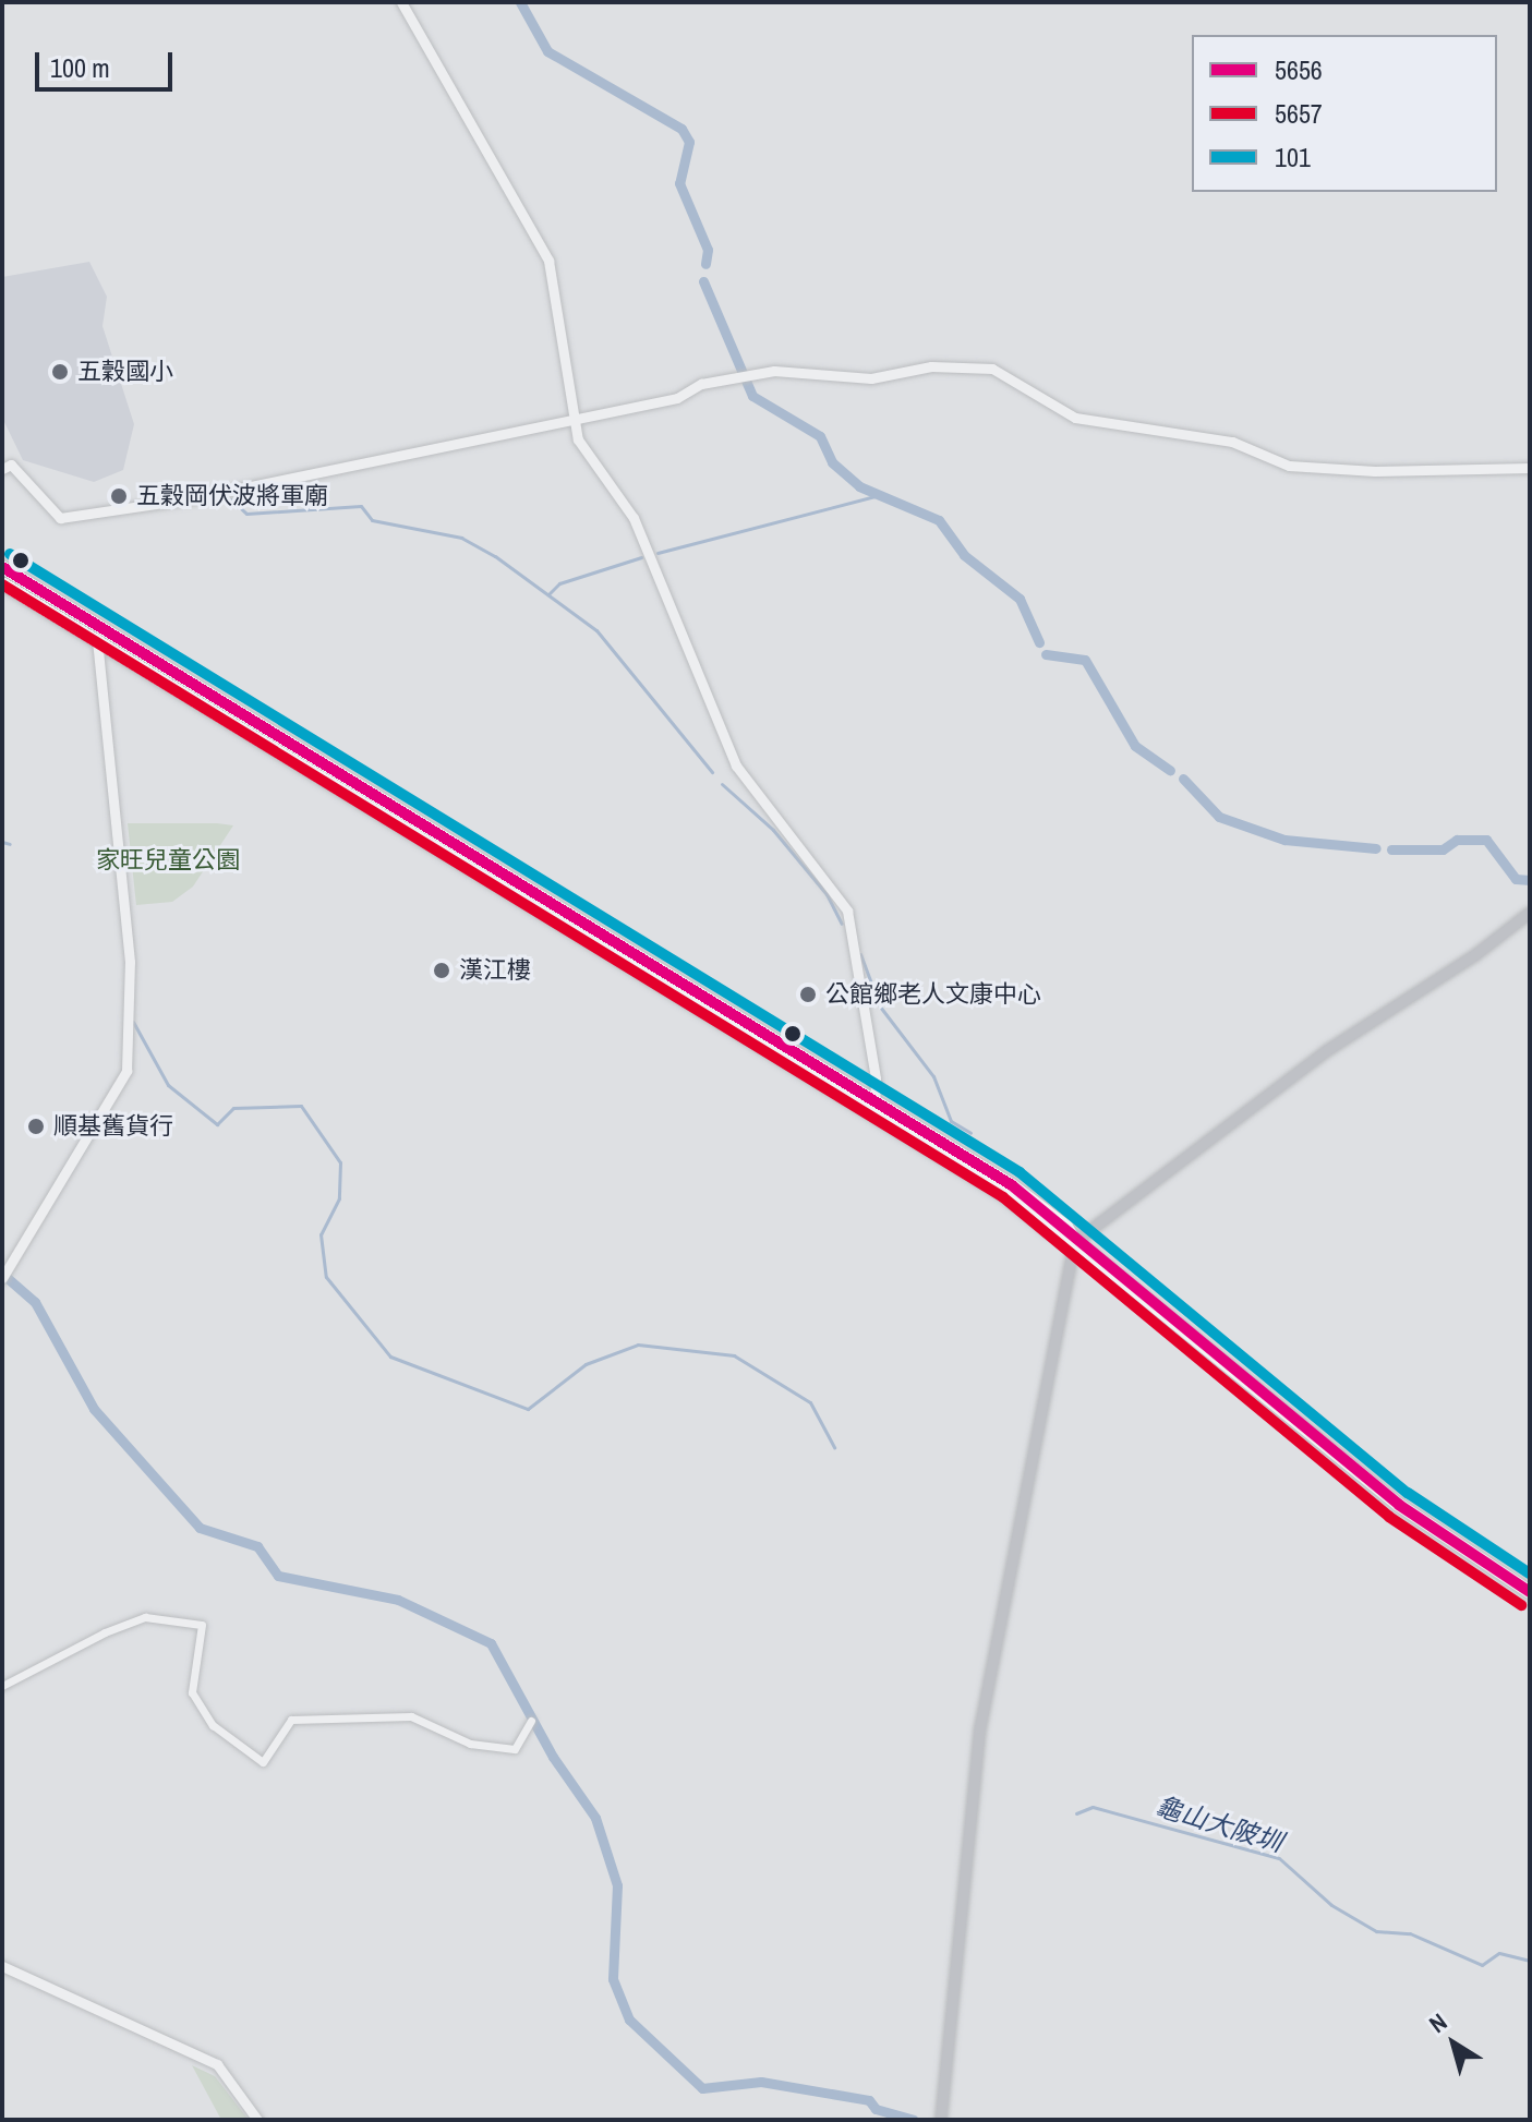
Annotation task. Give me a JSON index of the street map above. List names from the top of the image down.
{
  "water": ["龜山大陂圳"],
  "parks": ["家旺兒童公園"],
  "places": [
    "五穀國小",
    "五穀岡伏波將軍廟",
    "漢江樓",
    "公館鄉老人文康中心",
    "順基舊貨行"
  ],
  "lines": ["transit line 101", "transit line 5656", "transit line 5657"],
  "legend": ["5656", "5657", "101"],
  "scale_bar": "100 m",
  "north": "top left"
}
